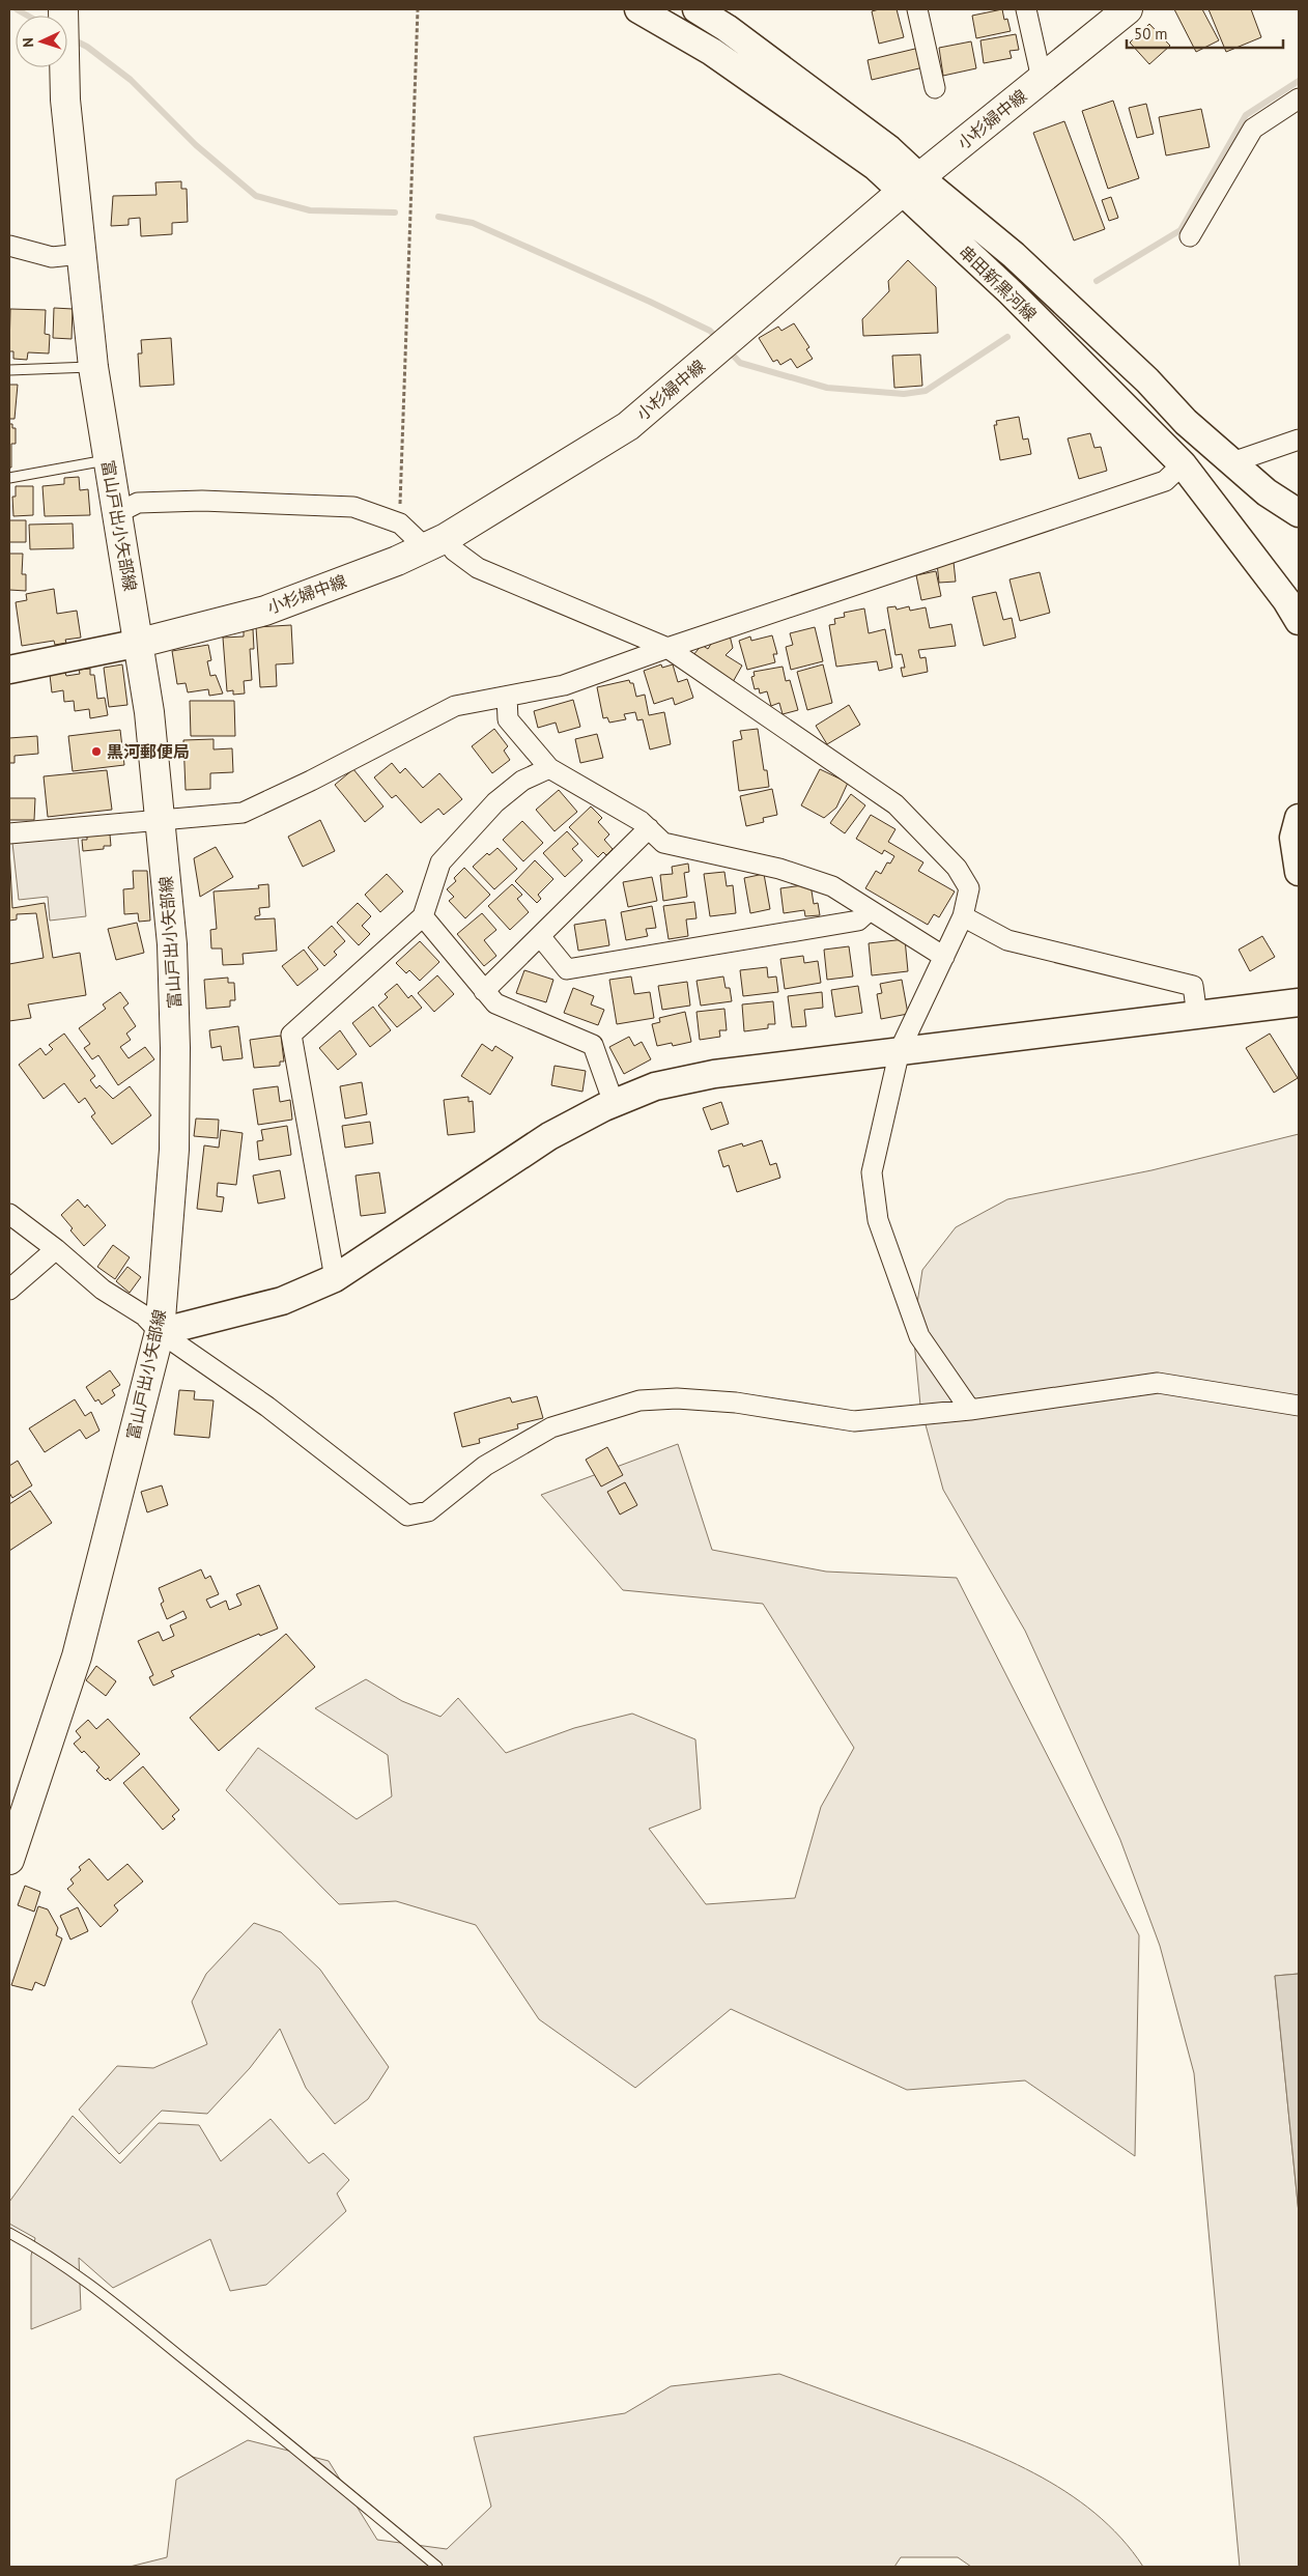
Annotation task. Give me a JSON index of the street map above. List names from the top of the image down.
{
  "streets": {
    "main road": ["小杉婦中線", "串田新黒河線", "富山戸出小矢部線"]
  },
  "crossings": [
    ["小杉婦中線", "串田新黒河線"],
    ["小杉婦中線", "富山戸出小矢部線"]
  ],
  "places": ["黒河郵便局"],
  "scale_bar": "50 m",
  "north": "left"
}
